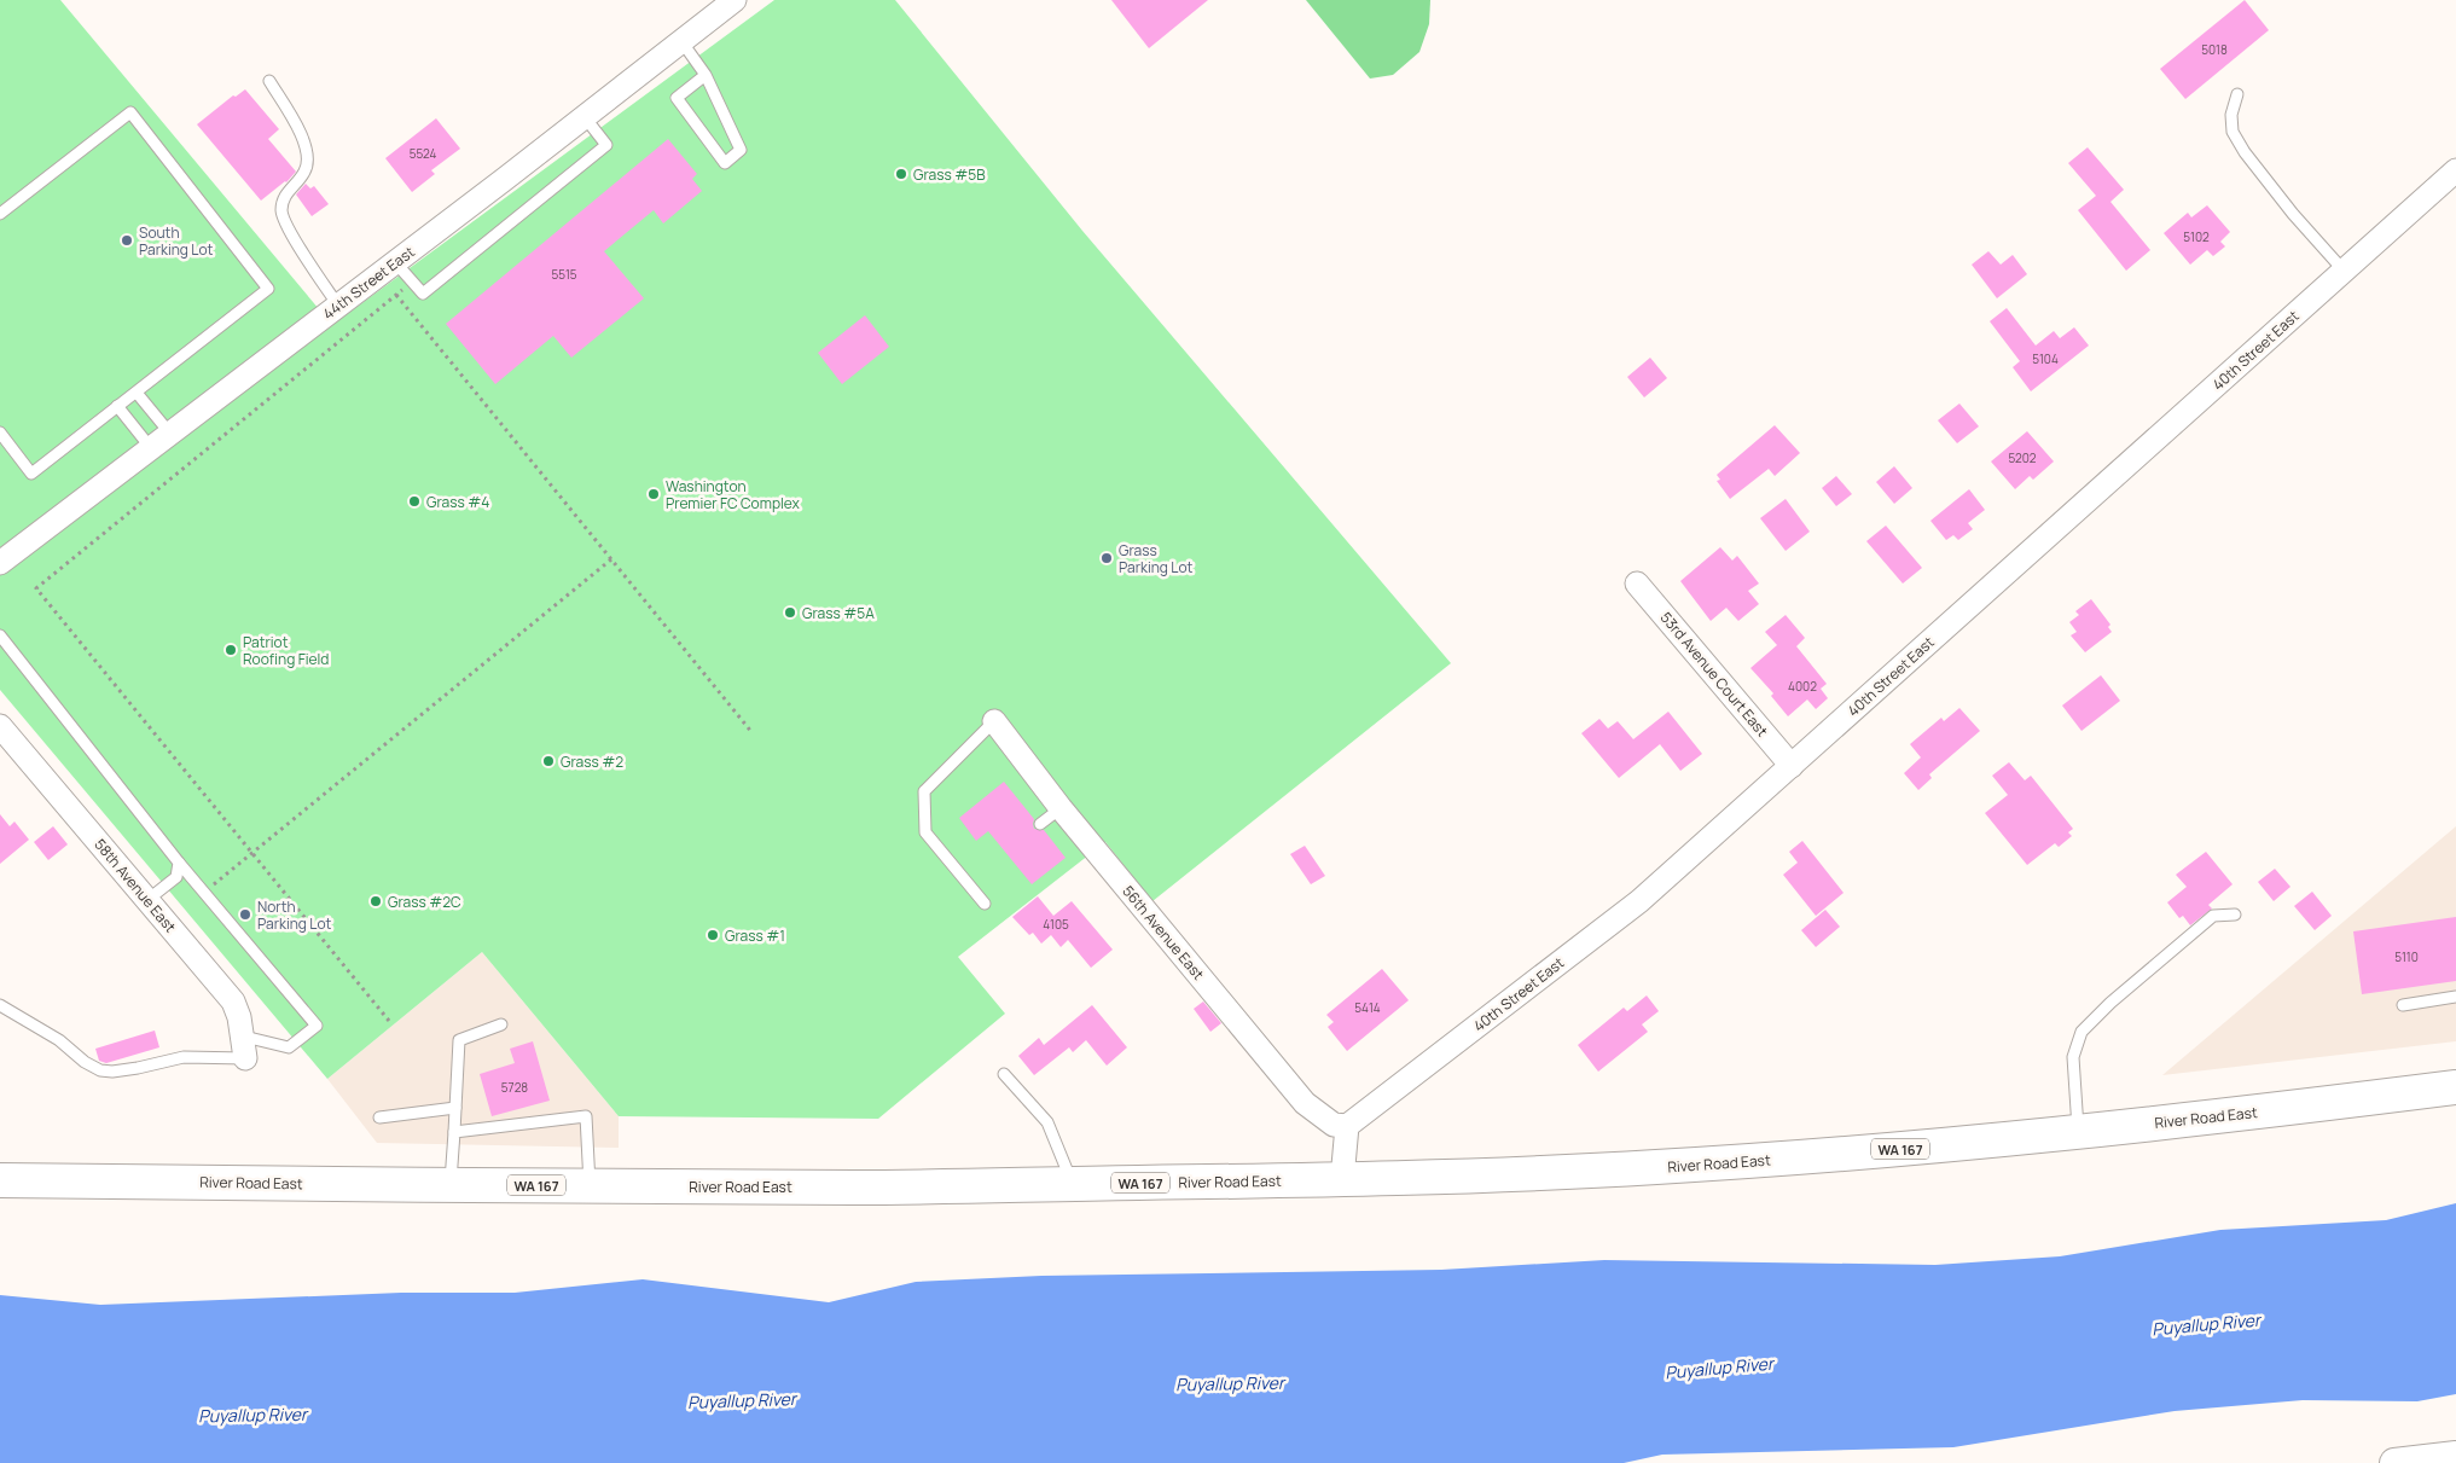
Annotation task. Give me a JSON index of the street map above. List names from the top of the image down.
{
  "streets": {
    "main road": ["River Road East", "WA 167"],
    "street": [
      "44th Street East",
      "40th Street East",
      "53rd Avenue Court East",
      "58th Avenue East",
      "56th Avenue East"
    ]
  },
  "crossings": [
    ["40th Street East", "53rd Avenue Court East"],
    ["40th Street East", "56th Avenue East"]
  ],
  "water": ["Puyallup River"],
  "places": [
    "Grass #5B",
    "South Parking Lot",
    "Washington Premier FC Complex",
    "Grass #4",
    "Grass Parking Lot",
    "Grass #5A",
    "Patriot Roofing Field",
    "Grass #2",
    "Grass #2C",
    "North Parking Lot",
    "Grass #1"
  ],
  "house_numbers": [
    "5018",
    "5524",
    "5102",
    "5515",
    "5104",
    "5202",
    "4002",
    "4105",
    "5110",
    "5414",
    "5728"
  ]
}
